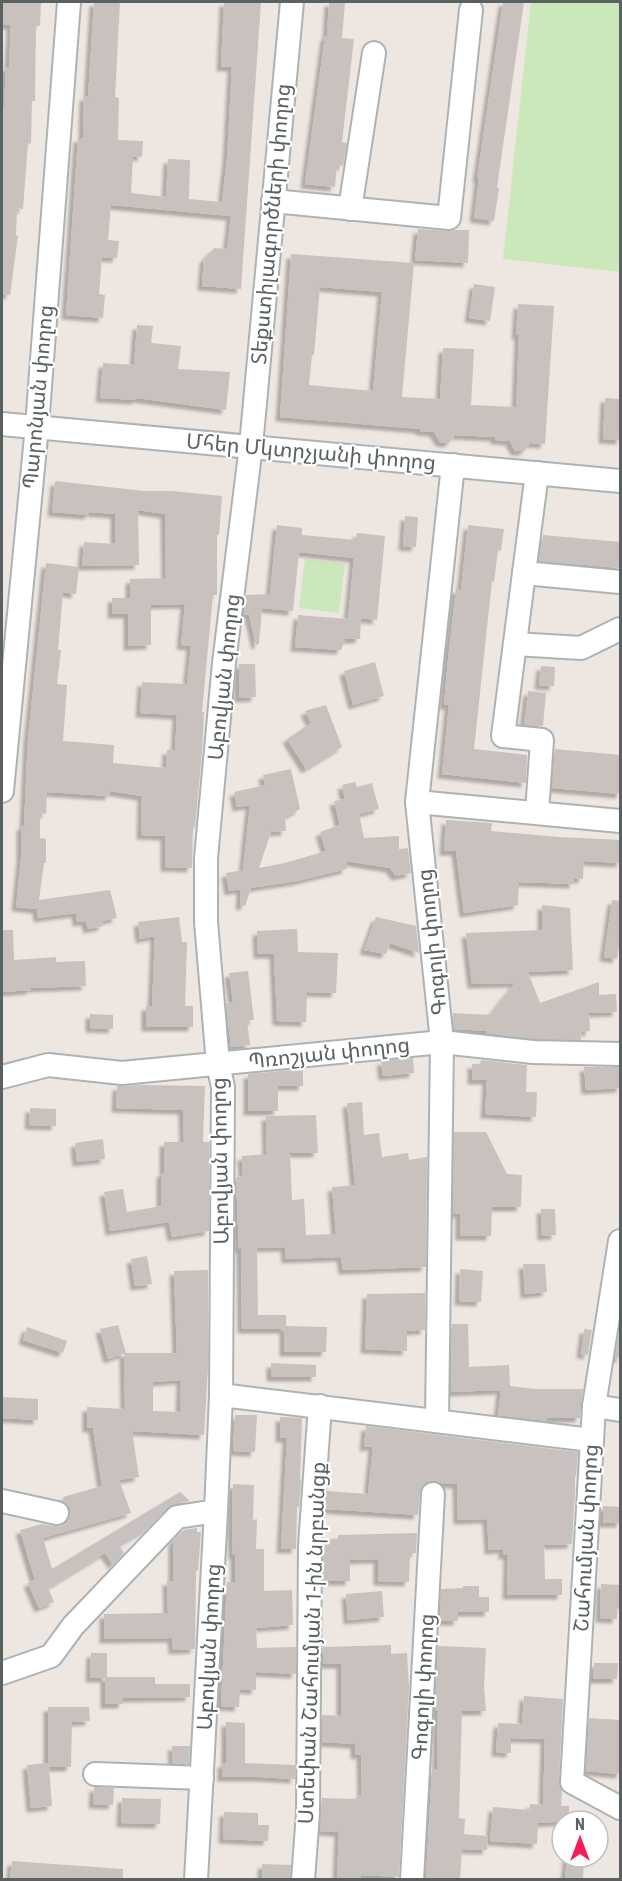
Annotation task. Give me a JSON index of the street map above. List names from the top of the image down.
{
  "streets": {
    "street": [
      "Տեքստիլագործների փողոց",
      "Պարոնյան փողոց",
      "Մհեր Մկտրչյանի փողոց",
      "Աբովյան փողոց",
      "Գոգոլի փողոց",
      "Պռոշյան փողոց",
      "Շահումյան փողոց",
      "Ստեփան Շահումյան 1-ին նրբանցք"
    ]
  },
  "crossings": [
    ["Տեքստիլագործների փողոց", "Մհեր Մկտրչյանի փողոց"],
    ["Տեքստիլագործների փողոց", "Աբովյան փողոց"],
    ["Պարոնյան փողոց", "Մհեր Մկտրչյանի փողոց"],
    ["Մհեր Մկտրչյանի փողոց", "Աբովյան փողոց"],
    ["Մհեր Մկտրչյանի փողոց", "Գոգոլի փողոց"],
    ["Աբովյան փողոց", "Պռոշյան փողոց"],
    ["Գոգոլի փողոց", "Պռոշյան փողոց"]
  ],
  "north": "top"
}
